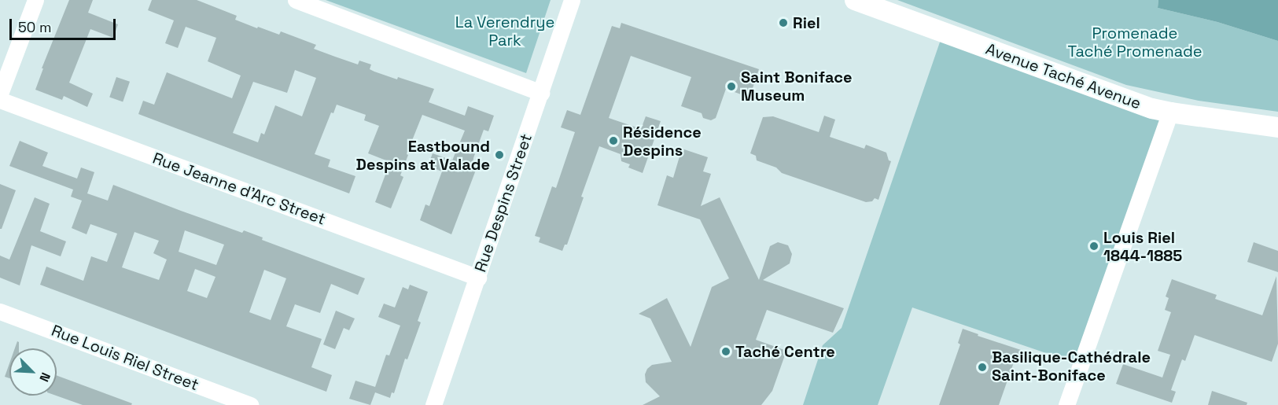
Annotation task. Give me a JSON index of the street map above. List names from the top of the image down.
{
  "streets": {
    "street": [
      "Avenue Taché Avenue",
      "Rue Jeanne d'Arc Street",
      "Rue Despins Street",
      "Rue Louis Riel Street"
    ]
  },
  "crossings": [
    ["Rue Jeanne d'Arc Street", "Rue Despins Street"]
  ],
  "parks": ["La Verendrye Park", "Promenade Taché Promenade"],
  "places": [
    "Riel",
    "Saint Boniface Museum",
    "Résidence Despins",
    "Eastbound Despins at Valade",
    "Louis Riel 1844-1885",
    "Taché Centre",
    "Basilique-Cathédrale Saint-Boniface"
  ],
  "scale_bar": "50 m",
  "north": "bottom right"
}
